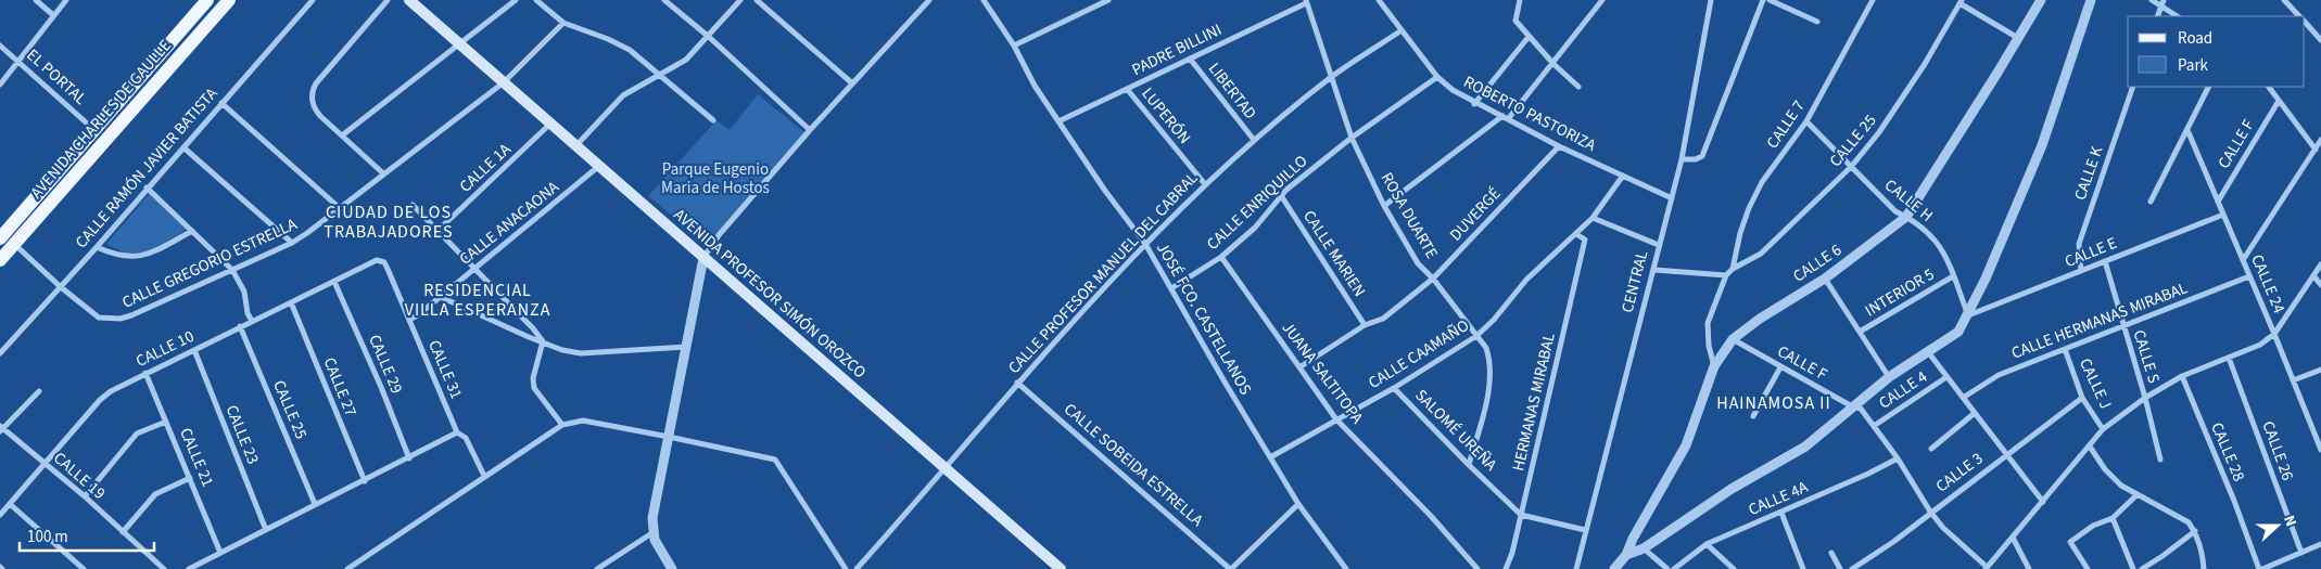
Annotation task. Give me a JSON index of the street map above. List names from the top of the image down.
{
  "streets": {
    "main road": ["AVENIDA CHARLES DE GAULLE", "AVENIDA PROFESOR SIMÓN OROZCO"],
    "street": [
      "PADRE BILLINI",
      "EL PORTAL",
      "LIBERTAD",
      "ROBERTO PASTORIZA",
      "LUPERÓN",
      "CALLE 7",
      "CALLE 25",
      "CALLE F",
      "CALLE RAMÓN JAVIER BATISTA",
      "CALLE 1A",
      "CALLE K",
      "CALLE H",
      "CALLE ENRIQUILLO",
      "DUVERGÉ",
      "ROSA DUARTE",
      "CALLE ANACAONA",
      "CALLE E",
      "CALLE MARIEN",
      "CALLE GREGORIO ESTRELLA",
      "CALLE 6",
      "CALLE PROFESOR MANUEL DEL CABRAL",
      "CENTRAL",
      "CALLE 24",
      "INTERIOR 5",
      "JOSÉ FCO. CASTELLANOS",
      "CALLE HERMANAS MIRABAL",
      "CALLE 10",
      "CALLE CAAMAÑO",
      "CALLE S",
      "CALLE 29",
      "CALLE 31",
      "JUANA SALTITOPA",
      "CALLE J",
      "CALLE 27",
      "CALLE 4",
      "HERMANAS MIRABAL",
      "SALOMÉ UREÑA",
      "CALLE 23",
      "CALLE 26",
      "CALLE 28",
      "CALLE 21",
      "CALLE SOBEIDA ESTRELLA",
      "CALLE 3",
      "CALLE 19",
      "CALLE 4A"
    ]
  },
  "crossings": [
    ["PADRE BILLINI", "LIBERTAD"],
    ["PADRE BILLINI", "LUPERÓN"],
    ["PADRE BILLINI", "ROSA DUARTE"],
    ["PADRE BILLINI", "JOSÉ FCO. CASTELLANOS"],
    ["EL PORTAL", "AVENIDA CHARLES DE GAULLE"],
    ["LIBERTAD", "CALLE PROFESOR MANUEL DEL CABRAL"],
    ["ROBERTO PASTORIZA", "CALLE ENRIQUILLO"],
    ["ROBERTO PASTORIZA", "DUVERGÉ"],
    ["ROBERTO PASTORIZA", "CALLE PROFESOR MANUEL DEL CABRAL"],
    ["ROBERTO PASTORIZA", "CENTRAL"],
    ["ROBERTO PASTORIZA", "CALLE CAAMAÑO"],
    ["LUPERÓN", "CALLE PROFESOR MANUEL DEL CABRAL"],
    ["AVENIDA CHARLES DE GAULLE", "CALLE GREGORIO ESTRELLA"],
    ["CALLE 7", "CALLE 25"],
    ["CALLE 7", "CALLE H"],
    ["CALLE 25", "CALLE H"],
    ["CALLE 25", "CALLE 10"],
    ["CALLE F", "CALLE 6"],
    ["CALLE F", "CALLE 24"],
    ["CALLE RAMÓN JAVIER BATISTA", "CALLE GREGORIO ESTRELLA"],
    ["CALLE 1A", "AVENIDA PROFESOR SIMÓN OROZCO"],
    ["CALLE K", "CALLE E"],
    ["CALLE H", "CALLE E"],
    ["CALLE H", "CALLE 6"],
    ["CALLE H", "INTERIOR 5"],
    ["CALLE ENRIQUILLO", "ROSA DUARTE"],
    ["CALLE ENRIQUILLO", "CALLE MARIEN"],
    ["CALLE ENRIQUILLO", "JOSÉ FCO. CASTELLANOS"],
    ["CALLE ENRIQUILLO", "JUANA SALTITOPA"],
    ["DUVERGÉ", "ROSA DUARTE"],
    ["DUVERGÉ", "CALLE MARIEN"],
    ["DUVERGÉ", "JUANA SALTITOPA"],
    ["ROSA DUARTE", "CALLE PROFESOR MANUEL DEL CABRAL"],
    ["ROSA DUARTE", "CALLE CAAMAÑO"],
    ["ROSA DUARTE", "SALOMÉ UREÑA"],
    ["CALLE ANACAONA", "AVENIDA PROFESOR SIMÓN OROZCO"],
    ["CALLE ANACAONA", "CALLE 31"],
    ["CALLE E", "CALLE 24"],
    ["CALLE E", "CALLE S"],
    ["CALLE GREGORIO ESTRELLA", "AVENIDA PROFESOR SIMÓN OROZCO"],
    ["CALLE PROFESOR MANUEL DEL CABRAL", "AVENIDA PROFESOR SIMÓN OROZCO"],
    ["CALLE PROFESOR MANUEL DEL CABRAL", "JOSÉ FCO. CASTELLANOS"],
    ["CALLE PROFESOR MANUEL DEL CABRAL", "CALLE SOBEIDA ESTRELLA"],
    ["CALLE 24", "CALLE HERMANAS MIRABAL"],
    ["JOSÉ FCO. CASTELLANOS", "CALLE CAAMAÑO"],
    ["CALLE HERMANAS MIRABAL", "CALLE S"],
    ["CALLE HERMANAS MIRABAL", "CALLE J"],
    ["CALLE 10", "CALLE 29"],
    ["CALLE 10", "CALLE 31"],
    ["CALLE 10", "CALLE 27"],
    ["CALLE 10", "CALLE 23"],
    ["CALLE 10", "CALLE 21"],
    ["CALLE 10", "CALLE 19"],
    ["CALLE CAAMAÑO", "JUANA SALTITOPA"],
    ["CALLE CAAMAÑO", "HERMANAS MIRABAL"],
    ["CALLE CAAMAÑO", "SALOMÉ UREÑA"],
    ["CALLE J", "CALLE 3"],
    ["HERMANAS MIRABAL", "SALOMÉ UREÑA"]
  ],
  "districts": ["CIUDAD DE LOS TRABAJADORES", "RESIDENCIAL VILLA ESPERANZA", "HAINAMOSA II"],
  "parks": ["Parque Eugenio Maria de Hostos"],
  "legend": ["Road", "Park"],
  "scale_bar": "100 m",
  "north": "right"
}
